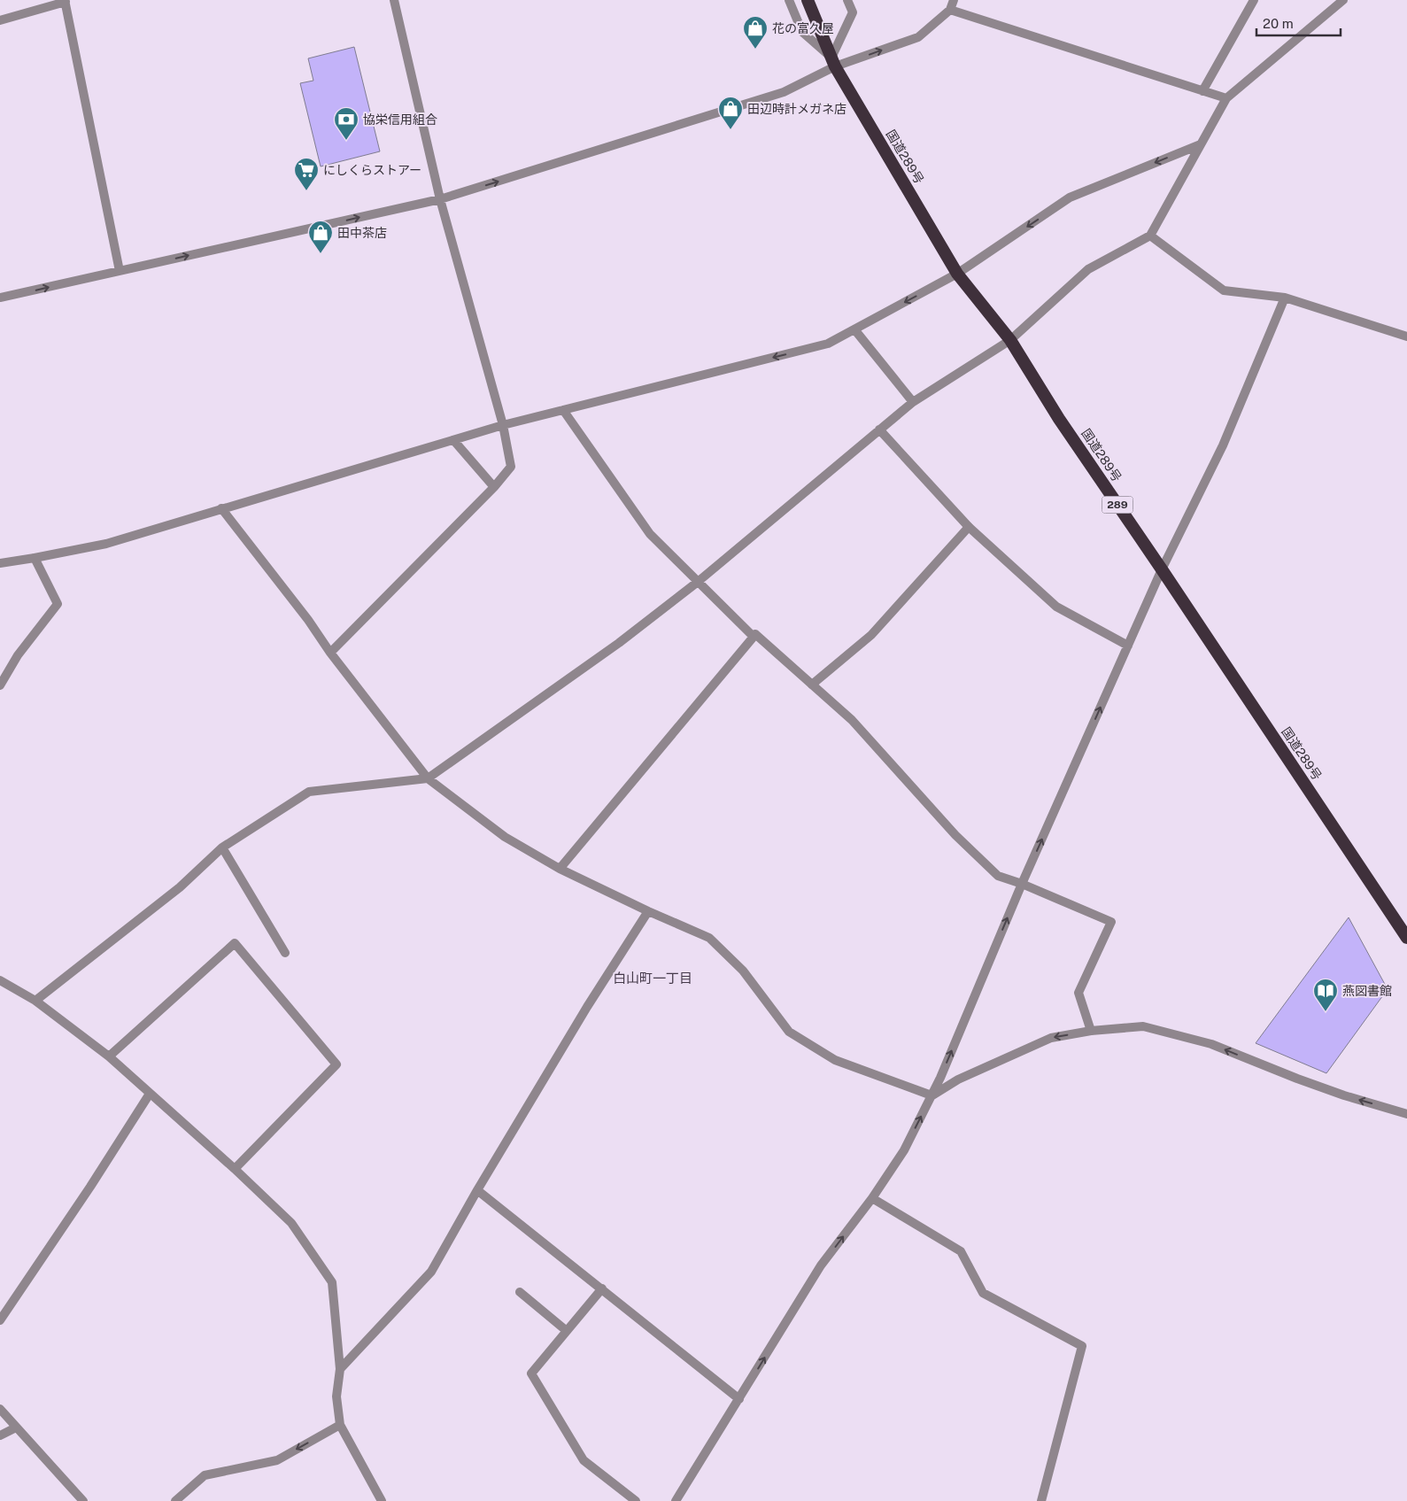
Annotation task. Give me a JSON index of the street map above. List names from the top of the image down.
{
  "streets": {
    "highway": ["国道289号", "289"]
  },
  "districts": ["白山町一丁目"],
  "places": {
    "shop": ["花の富久屋", "田辺時計メガネ店", "田中茶店"],
    "bank": ["協栄信用組合"],
    "supermarket": ["にしくらストアー"],
    "library": ["燕図書館"]
  },
  "scale_bar": "20 m"
}
